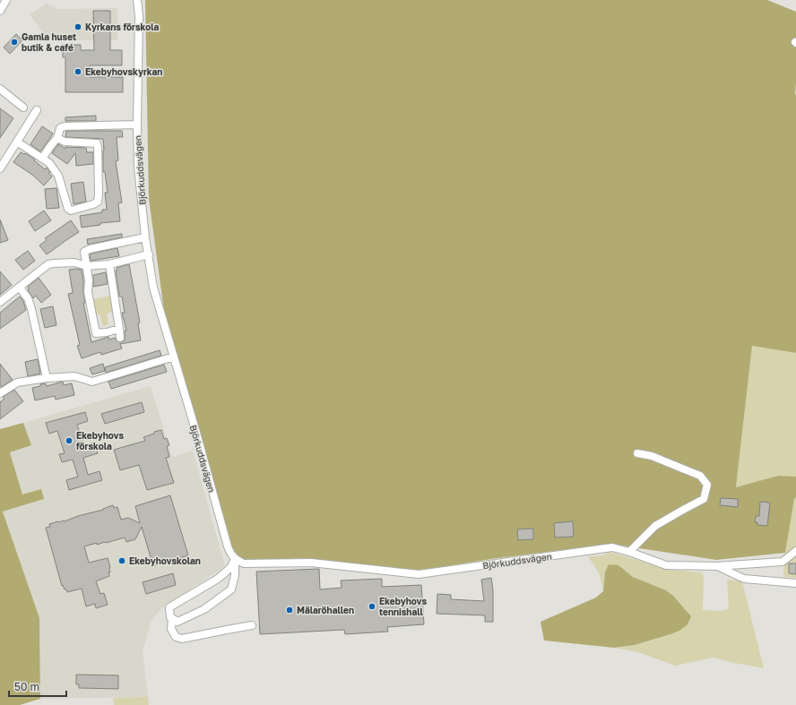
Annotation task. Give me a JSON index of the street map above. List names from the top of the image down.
{
  "streets": {
    "street": ["Björkuddsvägen"]
  },
  "places": [
    "Kyrkans förskola",
    "Gamla huset butik & café",
    "Ekebyhovskyrkan",
    "Ekebyhovs förskola",
    "Ekebyhovskolan",
    "Ekebyhovs tennishall",
    "Mälaröhallen"
  ],
  "scale_bar": "50 m"
}
